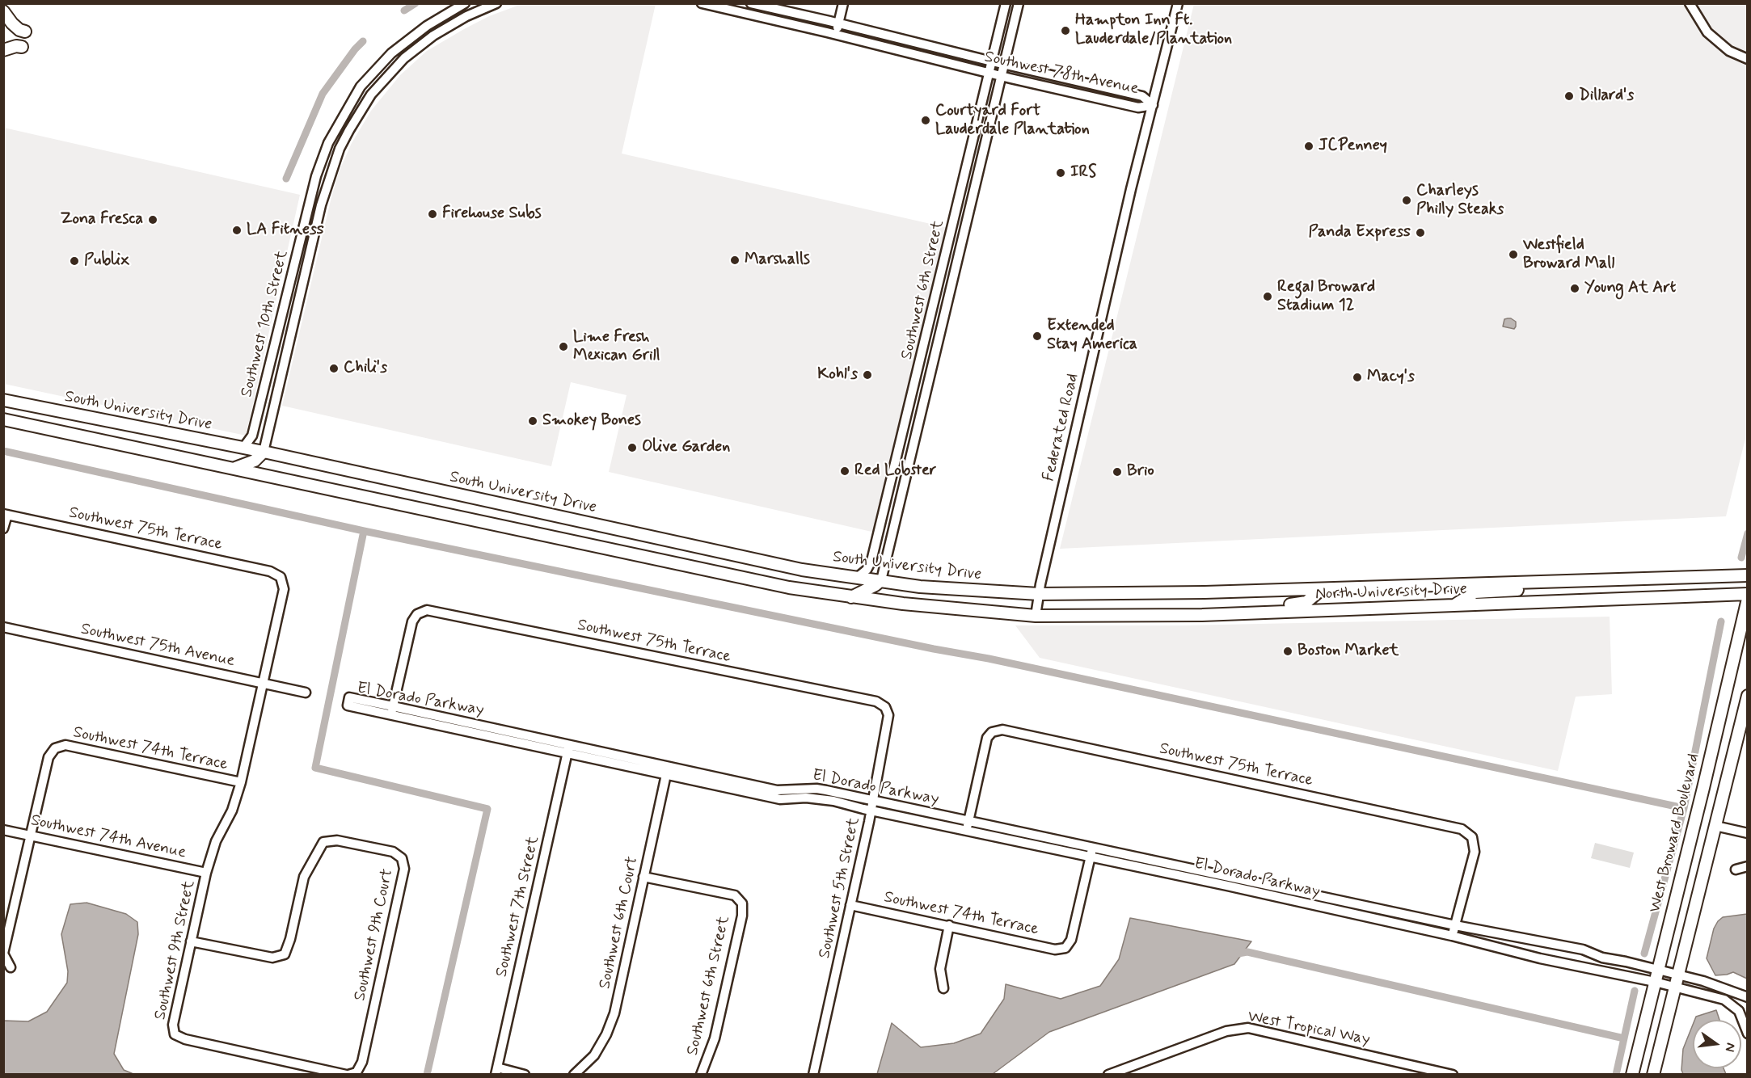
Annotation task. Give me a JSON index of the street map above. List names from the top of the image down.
{
  "streets": {
    "main road": ["South University Drive", "North University Drive", "West Broward Boulevard"],
    "street": [
      "Southwest 78th Avenue",
      "Southwest 6th Street",
      "Southwest 10th Street",
      "Federated Road",
      "Southwest 75th Terrace",
      "Southwest 75th Avenue",
      "El Dorado Parkway",
      "Southwest 74th Terrace",
      "Southwest 74th Avenue",
      "Southwest 5th Street",
      "Southwest 7th Street",
      "Southwest 6th Court",
      "Southwest 9th Court",
      "Southwest 9th Street",
      "West Tropical Way"
    ]
  },
  "crossings": [
    ["Southwest 78th Avenue", "Southwest 6th Street"],
    ["Southwest 78th Avenue", "Federated Road"],
    ["Southwest 6th Street", "South University Drive"],
    ["Southwest 6th Street", "Southwest 6th Court"],
    ["Southwest 10th Street", "South University Drive"],
    ["South University Drive", "Federated Road"],
    ["South University Drive", "North University Drive"],
    ["Federated Road", "North University Drive"],
    ["Southwest 75th Terrace", "Southwest 75th Avenue"],
    ["Southwest 75th Terrace", "El Dorado Parkway"],
    ["Southwest 75th Terrace", "Southwest 5th Street"],
    ["El Dorado Parkway", "Southwest 74th Terrace"],
    ["El Dorado Parkway", "West Broward Boulevard"],
    ["El Dorado Parkway", "Southwest 5th Street"],
    ["El Dorado Parkway", "Southwest 7th Street"],
    ["El Dorado Parkway", "Southwest 6th Court"],
    ["Southwest 74th Terrace", "Southwest 74th Avenue"],
    ["Southwest 74th Terrace", "Southwest 5th Street"],
    ["Southwest 74th Terrace", "Southwest 9th Street"],
    ["Southwest 74th Avenue", "Southwest 9th Street"],
    ["Southwest 9th Court", "Southwest 9th Street"]
  ],
  "places": [
    "Hampton Inn Ft. Lauderdale/Plantation",
    "Dillard's",
    "Courtyard Fort Lauderdale Plantation",
    "JCPenney",
    "IRS",
    "Charleys Philly Steaks",
    "Firehouse Subs",
    "Zona Fresca",
    "LA Fitness",
    "Panda Express",
    "Westfield Broward Mall",
    "Marshalls",
    "Publix",
    "Young At Art",
    "Regal Broward Stadium 12",
    "Extended Stay America",
    "Lime Fresh Mexican Grill",
    "Chili's",
    "Kohl's",
    "Macy's",
    "Smokey Bones",
    "Olive Garden",
    "Red Lobster",
    "Brio",
    "Boston Market"
  ],
  "north": "right"
}
